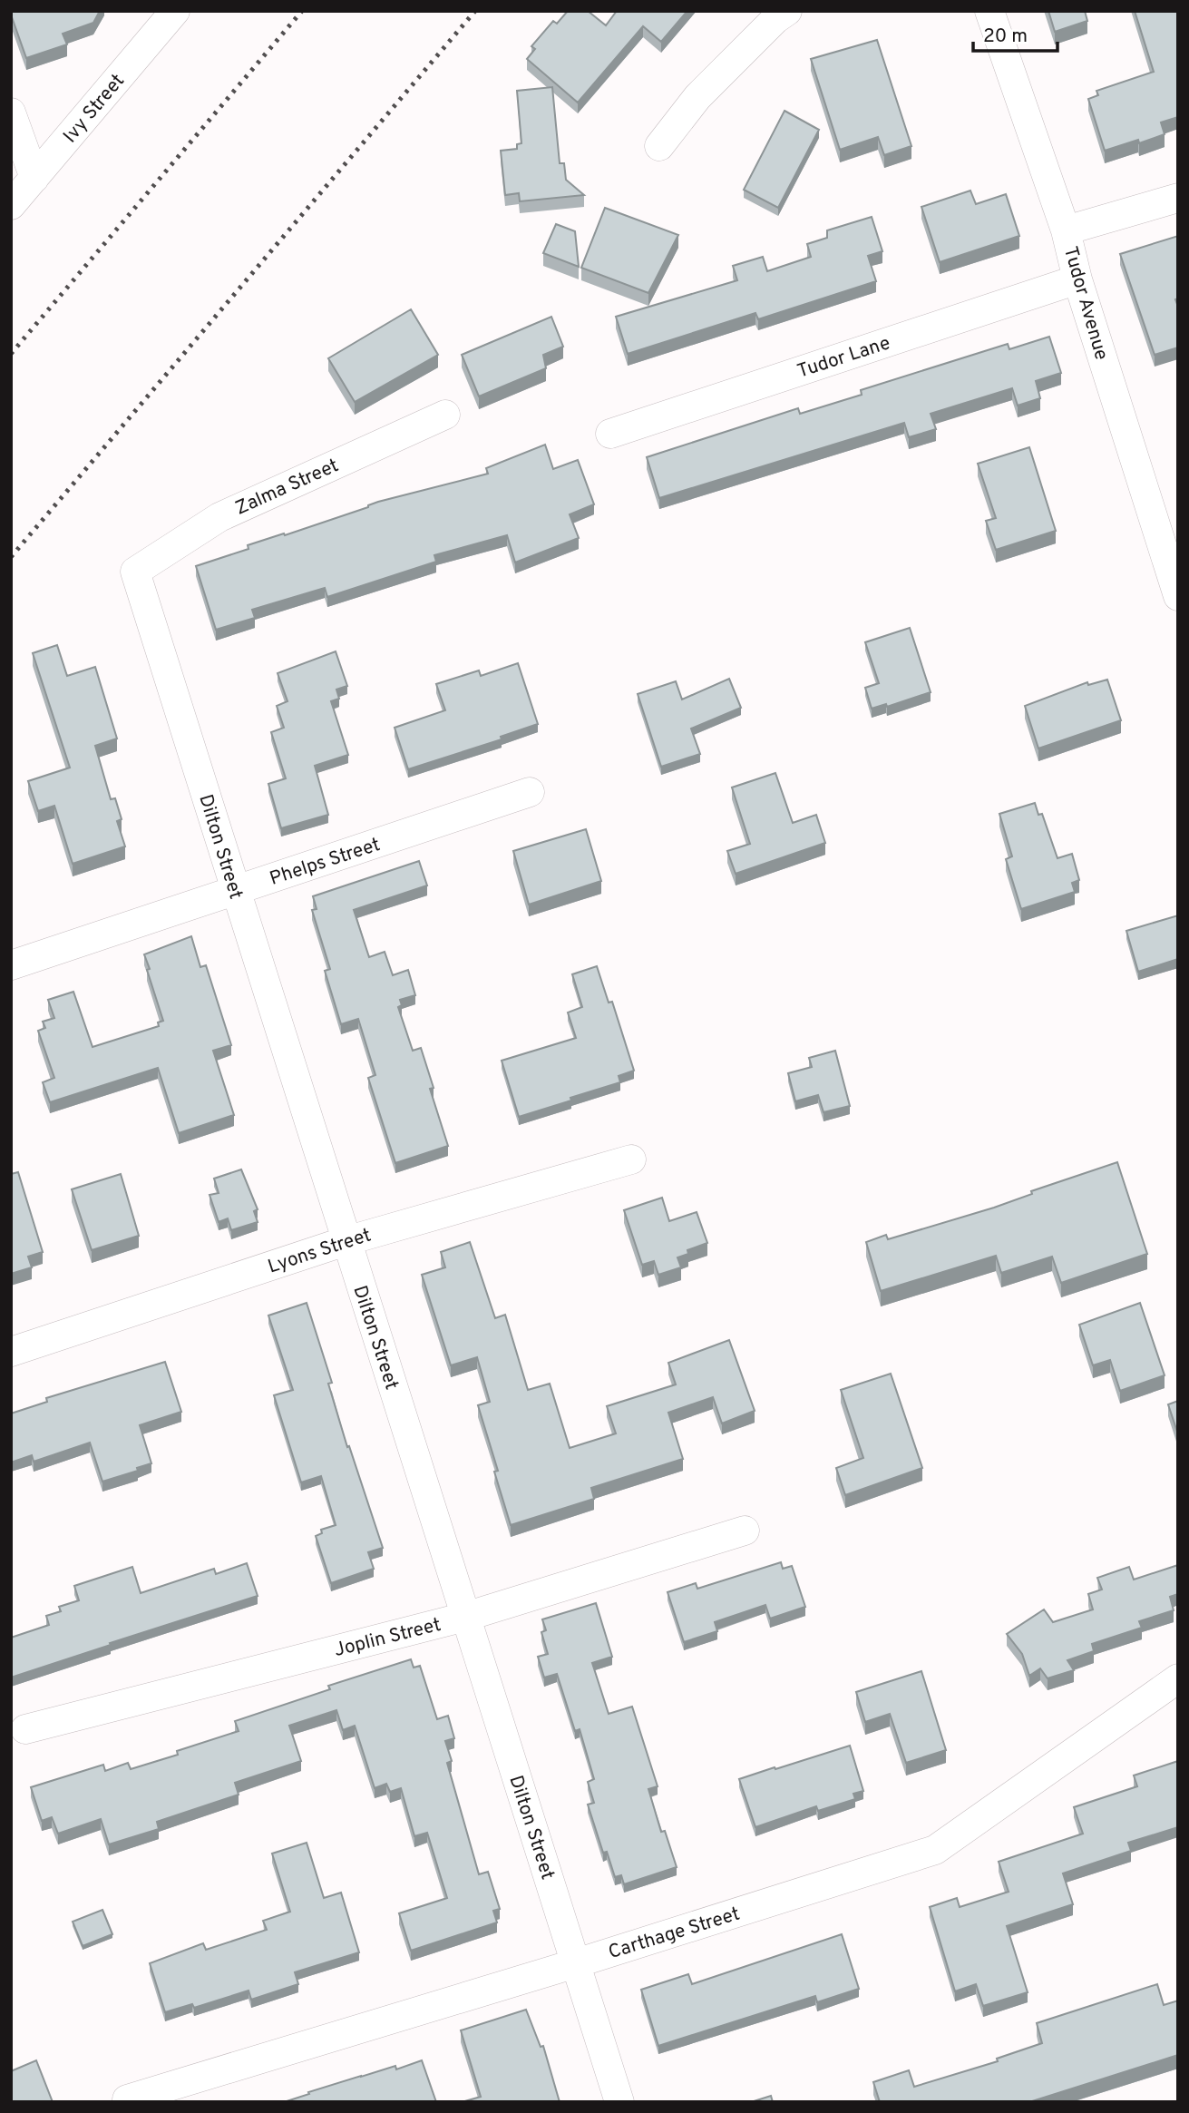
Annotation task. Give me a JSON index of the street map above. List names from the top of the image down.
{
  "streets": {
    "street": [
      "Ivy Street",
      "Tudor Avenue",
      "Tudor Lane",
      "Zalma Street",
      "Dilton Street",
      "Phelps Street",
      "Lyons Street",
      "Joplin Street",
      "Carthage Street"
    ]
  },
  "crossings": [
    ["Tudor Avenue", "Tudor Lane"],
    ["Zalma Street", "Dilton Street"],
    ["Dilton Street", "Phelps Street"],
    ["Dilton Street", "Lyons Street"],
    ["Dilton Street", "Joplin Street"],
    ["Dilton Street", "Carthage Street"]
  ],
  "scale_bar": "20 m"
}
